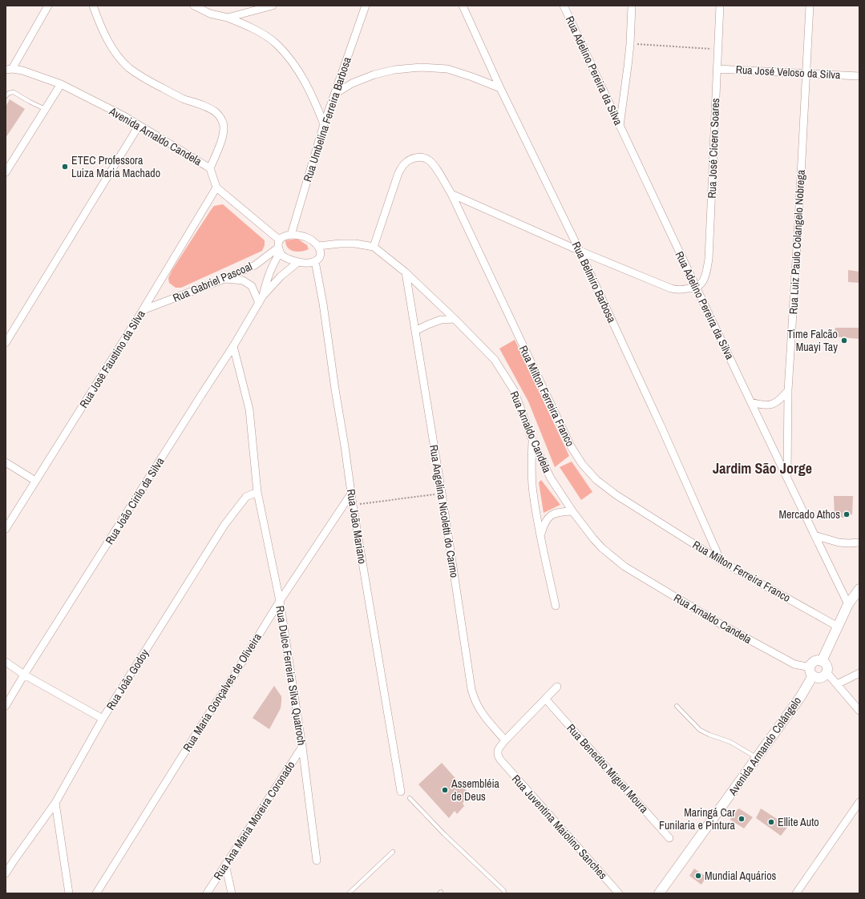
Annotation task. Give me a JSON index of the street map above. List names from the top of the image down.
{
  "streets": {
    "street": [
      "Rua Adelino Pereira da Silva",
      "Rua José Veloso da Silva",
      "Rua Umbelina Ferreira Barbosa",
      "Avenida Arnaldo Candela",
      "Rua José Cícero Soares",
      "Rua Luiz Paulo Colangelo Nobrega",
      "Rua Gabriel Pascoal",
      "Rua Belmiro Barbosa",
      "Rua José Faustino da Silva",
      "Rua Milton Ferreira Franco",
      "Rua Arnaldo Candela",
      "Rua João Cirilo da Silva",
      "Rua Angelina Nicoletti do Carmo",
      "Rua João Mariano",
      "Rua Dulce Ferreira Silva Quatroch",
      "Rua João Godoy",
      "Rua Maria Gonçalves de Oliveira",
      "Avenida Armando Colângelo",
      "Rua Benedito Miguel Moura",
      "Rua Ana Maria Moreira Coronado",
      "Rua Juventina Maiolino Sanches"
    ]
  },
  "crossings": [
    ["Rua Adelino Pereira da Silva", "Rua José Cícero Soares"],
    ["Rua Adelino Pereira da Silva", "Rua Luiz Paulo Colangelo Nobrega"],
    ["Rua José Veloso da Silva", "Rua José Cícero Soares"],
    ["Rua José Veloso da Silva", "Rua Luiz Paulo Colangelo Nobrega"],
    ["Rua Umbelina Ferreira Barbosa", "Rua Gabriel Pascoal"],
    ["Rua Umbelina Ferreira Barbosa", "Rua João Cirilo da Silva"],
    ["Rua Umbelina Ferreira Barbosa", "Rua João Mariano"],
    ["Avenida Arnaldo Candela", "Rua José Faustino da Silva"],
    ["Rua Gabriel Pascoal", "Rua José Faustino da Silva"],
    ["Rua Gabriel Pascoal", "Rua João Cirilo da Silva"],
    ["Rua Gabriel Pascoal", "Rua João Mariano"],
    ["Rua Belmiro Barbosa", "Rua Milton Ferreira Franco"],
    ["Rua Milton Ferreira Franco", "Rua Arnaldo Candela"],
    ["Rua Arnaldo Candela", "Rua Angelina Nicoletti do Carmo"],
    ["Rua Arnaldo Candela", "Avenida Armando Colângelo"],
    ["Rua João Cirilo da Silva", "Rua João Mariano"],
    ["Rua João Cirilo da Silva", "Rua Dulce Ferreira Silva Quatroch"],
    ["Rua Angelina Nicoletti do Carmo", "Rua Juventina Maiolino Sanches"],
    ["Rua João Mariano", "Rua Maria Gonçalves de Oliveira"],
    ["Rua Dulce Ferreira Silva Quatroch", "Rua João Godoy"],
    ["Rua Dulce Ferreira Silva Quatroch", "Rua Maria Gonçalves de Oliveira"],
    ["Rua Dulce Ferreira Silva Quatroch", "Rua Ana Maria Moreira Coronado"]
  ],
  "districts": ["Jardim São Jorge"],
  "places": [
    "ETEC Professora Luiza Maria Machado",
    "Time Falcão Muayi Tay",
    "Mercado Athos",
    "Assembléia de Deus",
    "Maringá Car Funilaria e Pintura",
    "Ellite Auto",
    "Mundial Aquários"
  ]
}
